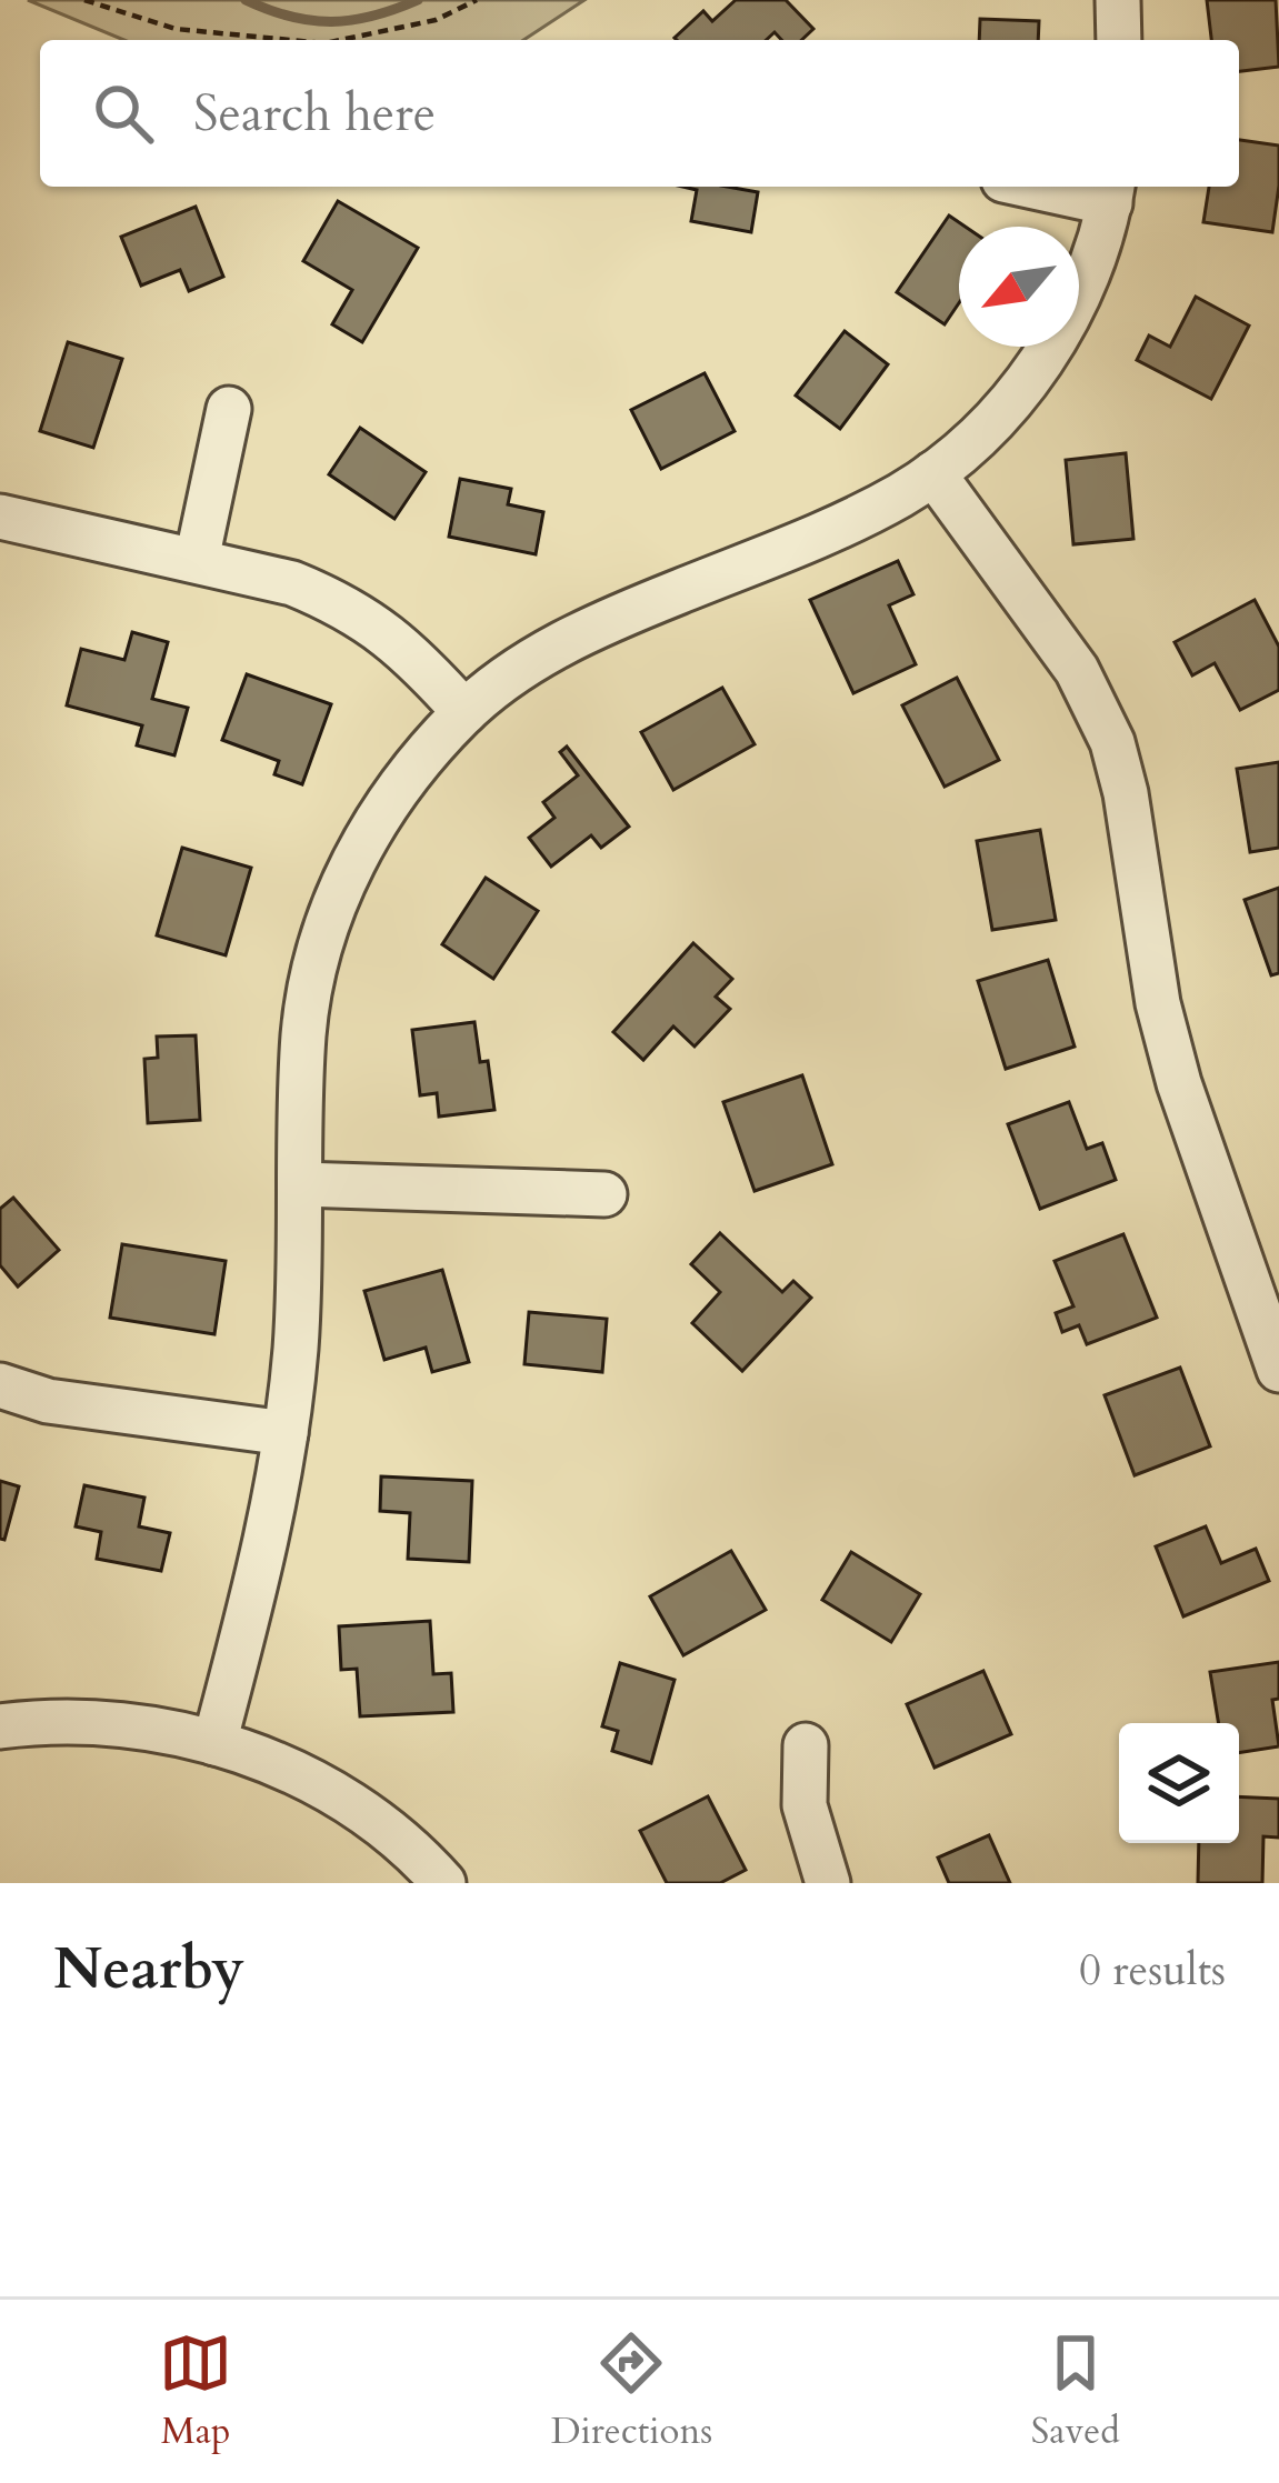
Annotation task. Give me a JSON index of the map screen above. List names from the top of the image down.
{
  "north": "bottom left",
  "page": {
    "search": "Search here",
    "heading": ["Nearby", "0 results"],
    "nav": ["Map", "Directions", "Saved"]
  }
}
